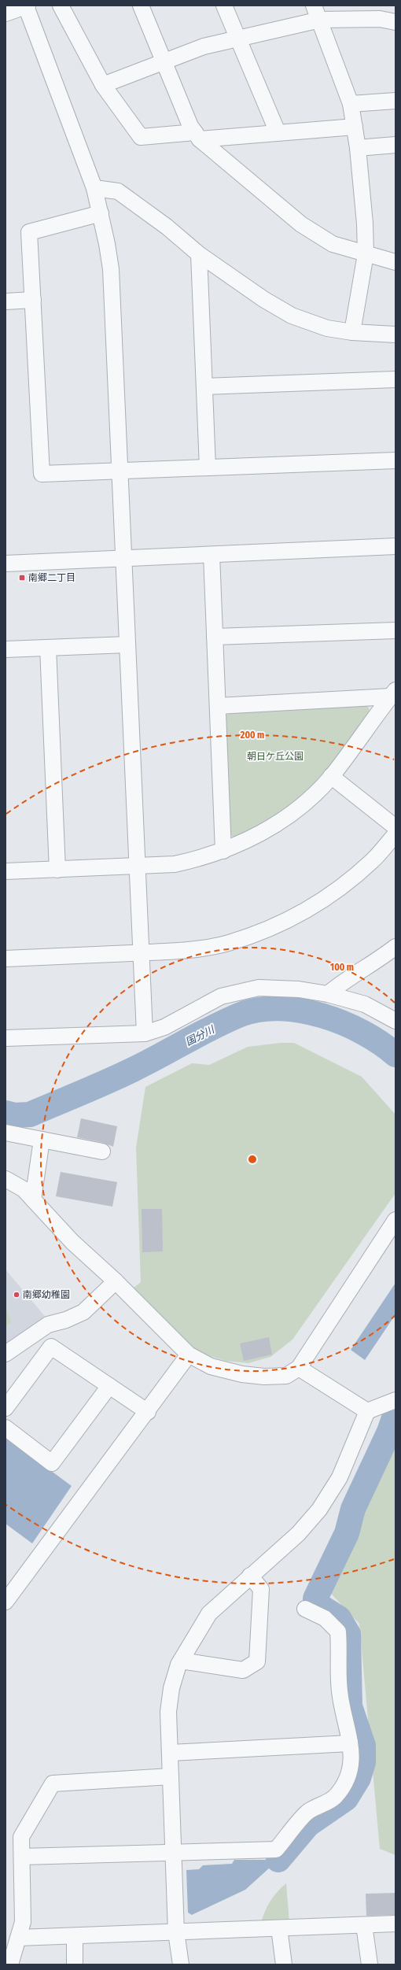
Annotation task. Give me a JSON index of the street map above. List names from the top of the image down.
{
  "water": ["国分川"],
  "parks": ["朝日ケ丘公園"],
  "places": {
    "transit": ["南郷二丁目"],
    "other": ["南郷幼稚園"]
  },
  "rings": ["200 m", "100 m"]
}
